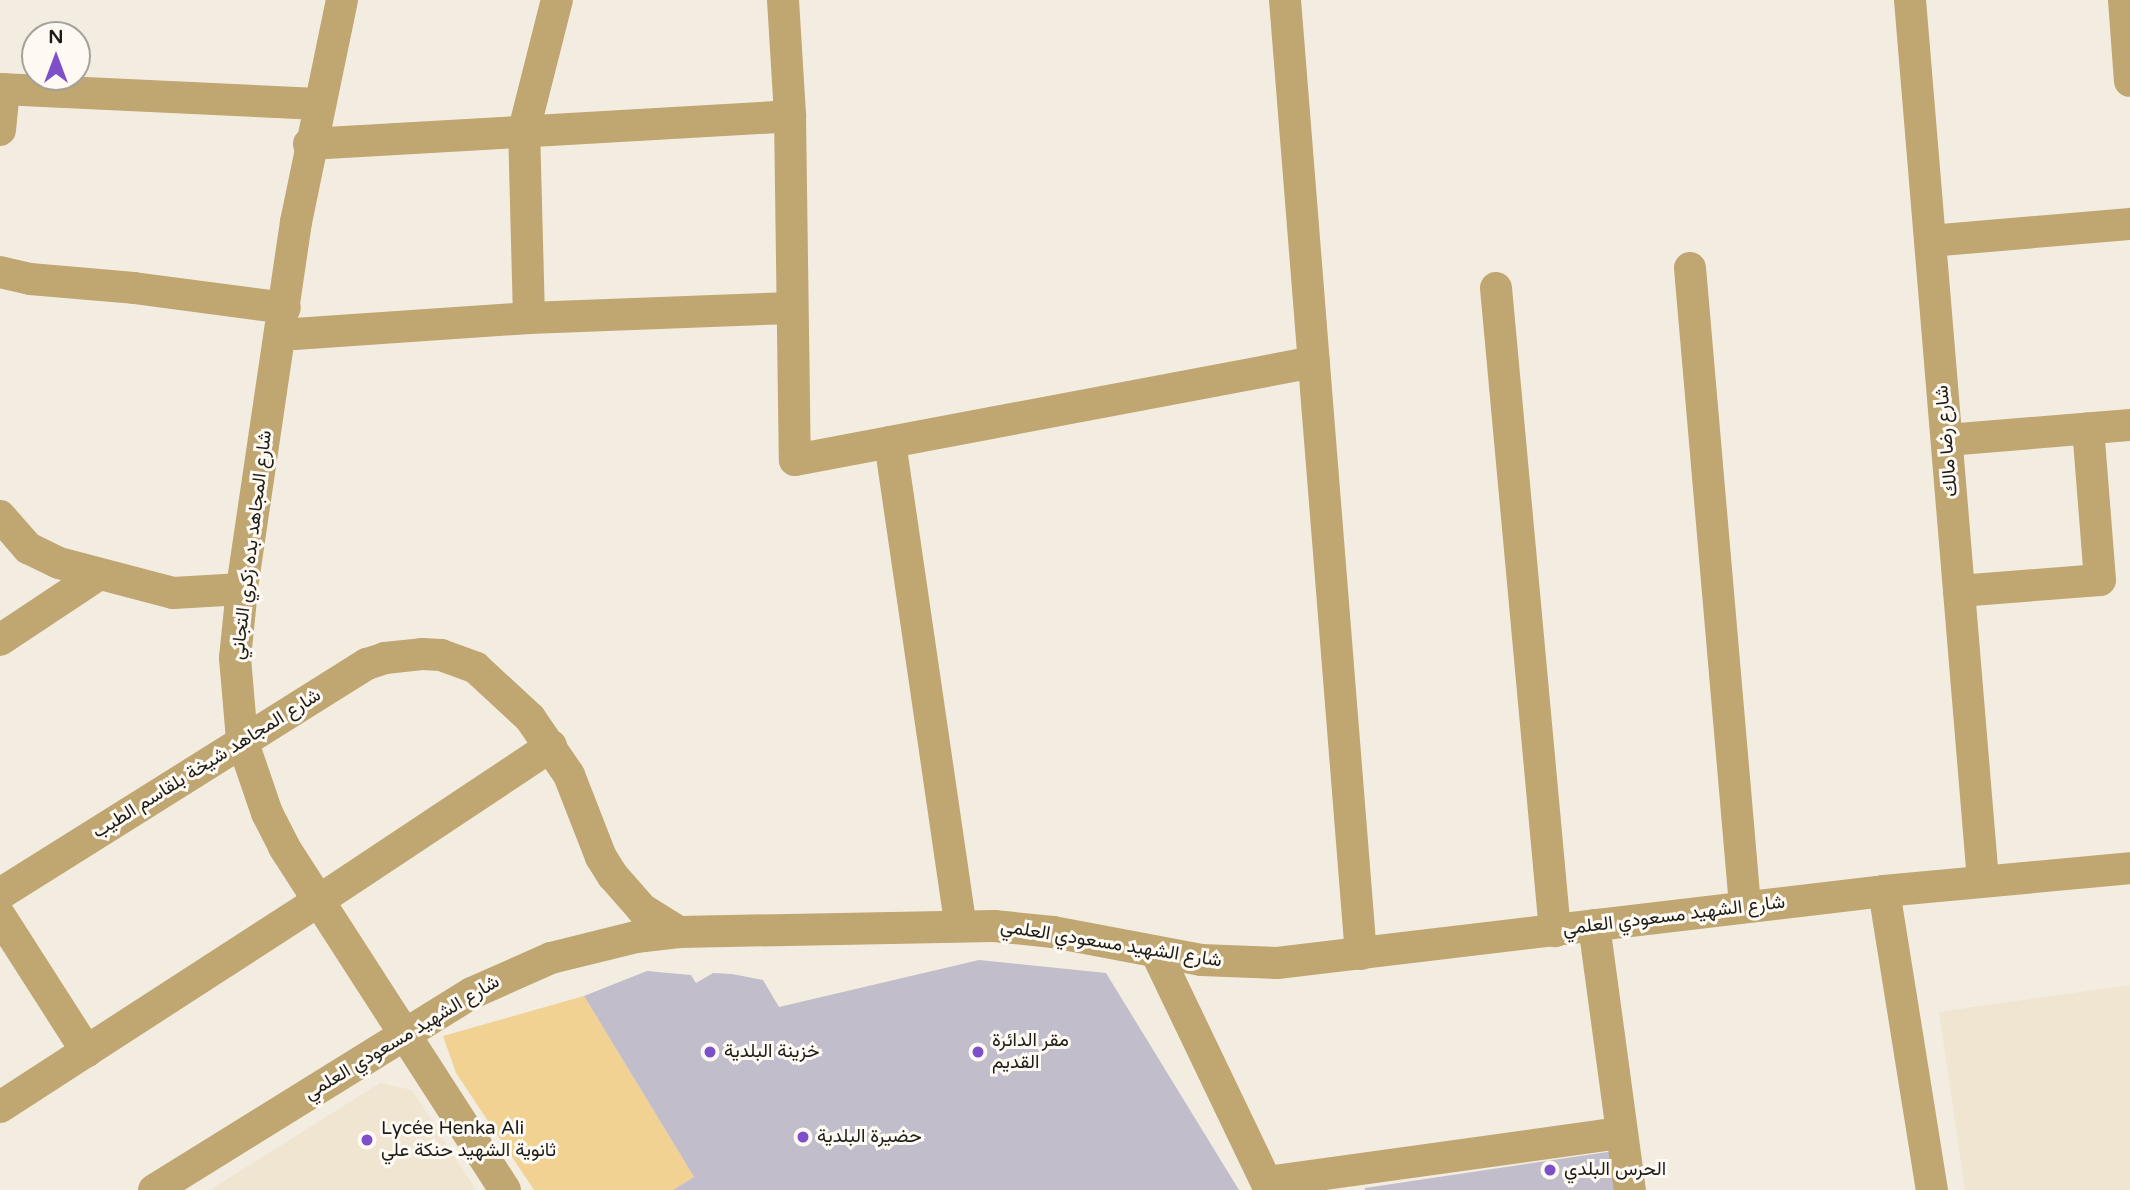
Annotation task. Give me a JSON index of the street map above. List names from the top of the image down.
{
  "streets": {
    "street": [
      "شارع رضا مالك",
      "شارع المجاهد بده زكري التجاني",
      "شارع المجاهد شيخة بلقاسم الطيب",
      "شارع الشهيد مسعودي العلمي"
    ]
  },
  "crossings": [
    ["شارع رضا مالك", "شارع الشهيد مسعودي العلمي"],
    ["شارع المجاهد بده زكري التجاني", "شارع المجاهد شيخة بلقاسم الطيب"],
    ["شارع المجاهد بده زكري التجاني", "شارع الشهيد مسعودي العلمي"],
    ["شارع المجاهد شيخة بلقاسم الطيب", "شارع الشهيد مسعودي العلمي"]
  ],
  "places": [
    "خزينة البلدية",
    "مقر الدائرة القديم",
    "حضيرة البلدية",
    "Lycée Henka Ali ثانوية الشهيد حنكة علي",
    "الحرس البلدي"
  ],
  "north": "top"
}
